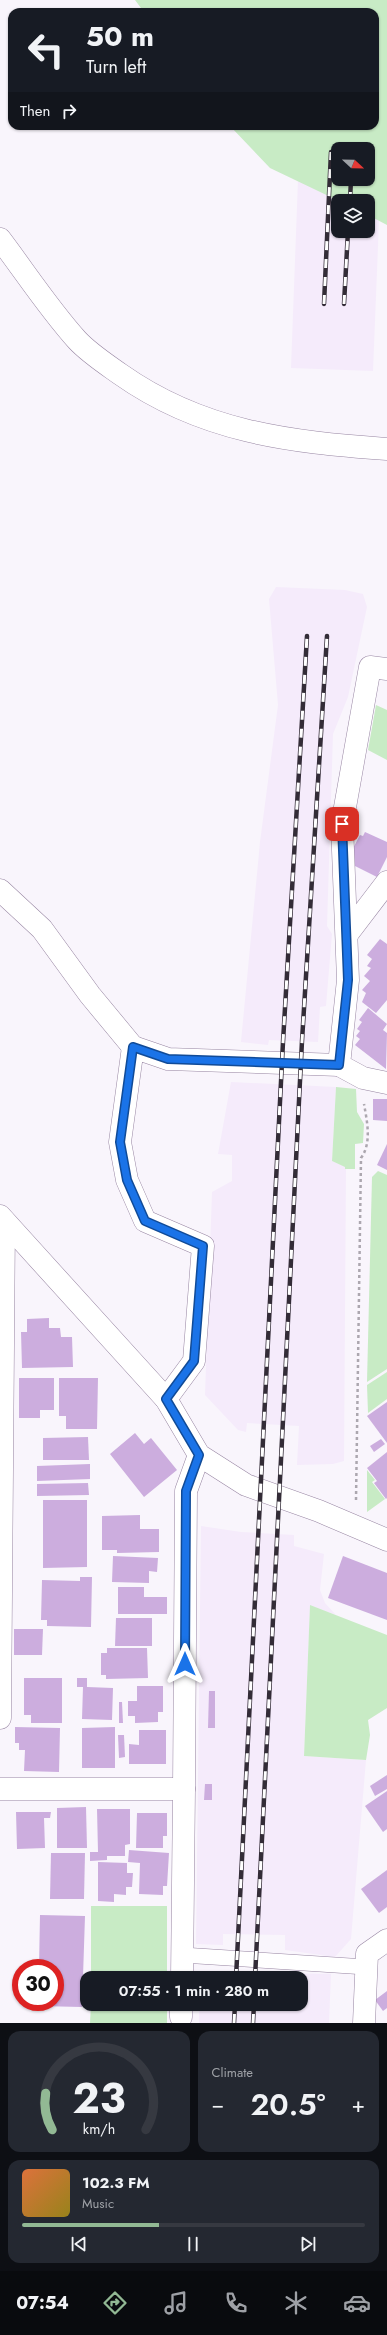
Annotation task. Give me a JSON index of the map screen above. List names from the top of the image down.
{
  "north": "right",
  "page": {
    "turn": ["50 m", "Turn left"],
    "then": "Then",
    "limit": "30",
    "trip": "07:55 · 1 min · 280 m",
    "tile": "Climate",
    "heat": ["−", "20.5°", "+"],
    "song": ["102.3 FM", "Music"],
    "tabs": "07:54",
    "gauge": ["23", "km/h"]
  }
}
